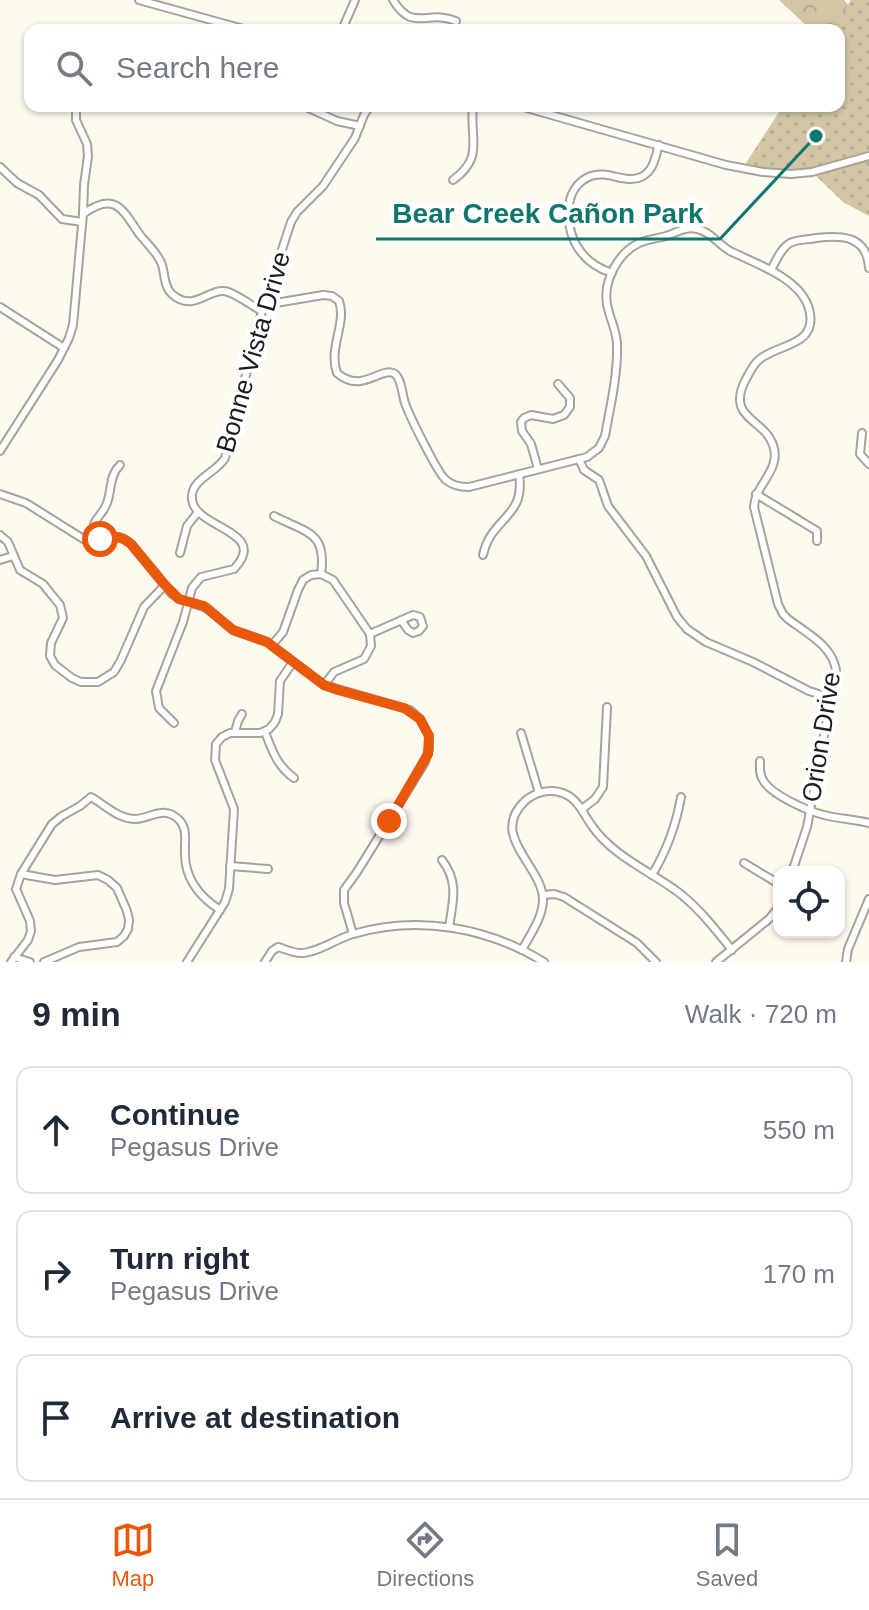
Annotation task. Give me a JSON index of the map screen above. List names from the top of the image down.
{
  "streets": {
    "street": ["Bonne Vista Drive", "Orion Drive"]
  },
  "places": ["Bear Creek Cañon Park"],
  "page": {
    "search": "Search here",
    "heading": ["9 min", "Walk · 720 m"],
    "list": [
      ["Continue", "Pegasus Drive", "550 m"],
      ["Turn right", "Pegasus Drive", "170 m"],
      "Arrive at destination"
    ],
    "nav": ["Map", "Directions", "Saved"]
  }
}
